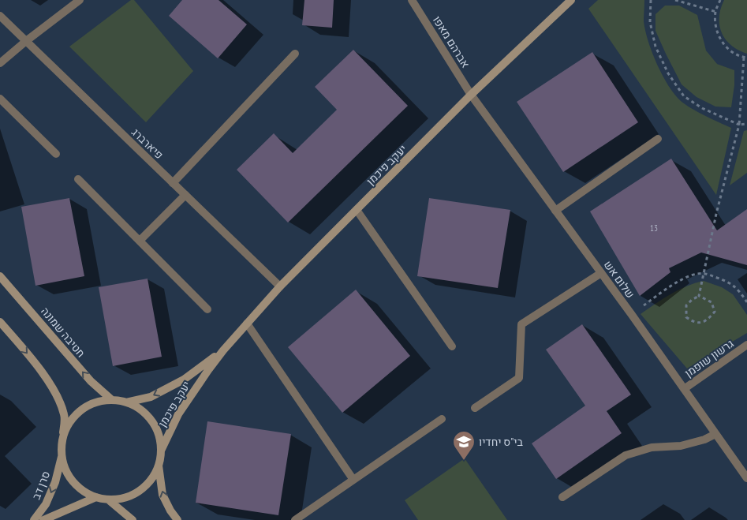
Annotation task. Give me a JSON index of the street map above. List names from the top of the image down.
{
  "streets": {
    "street": [
      "אברהם מאפו",
      "פיארברג",
      "יעקב פיכמן",
      "שלום אש",
      "חטיבה שמונה",
      "גרשון שופמן",
      "סרן דב"
    ]
  },
  "crossings": [
    ["אברהם מאפו", "יעקב פיכמן"],
    ["אברהם מאפו", "שלום אש"],
    ["פיארברג", "יעקב פיכמן"],
    ["יעקב פיכמן", "שלום אש"],
    ["יעקב פיכמן", "חטיבה שמונה"],
    ["יעקב פיכמן", "סרן דב"],
    ["שלום אש", "גרשון שופמן"],
    ["חטיבה שמונה", "סרן דב"]
  ],
  "one_way": ["סרן דב"],
  "places": {
    "school or university": ["בי\"ס יחדיו"]
  },
  "house_numbers": ["13"]
}
